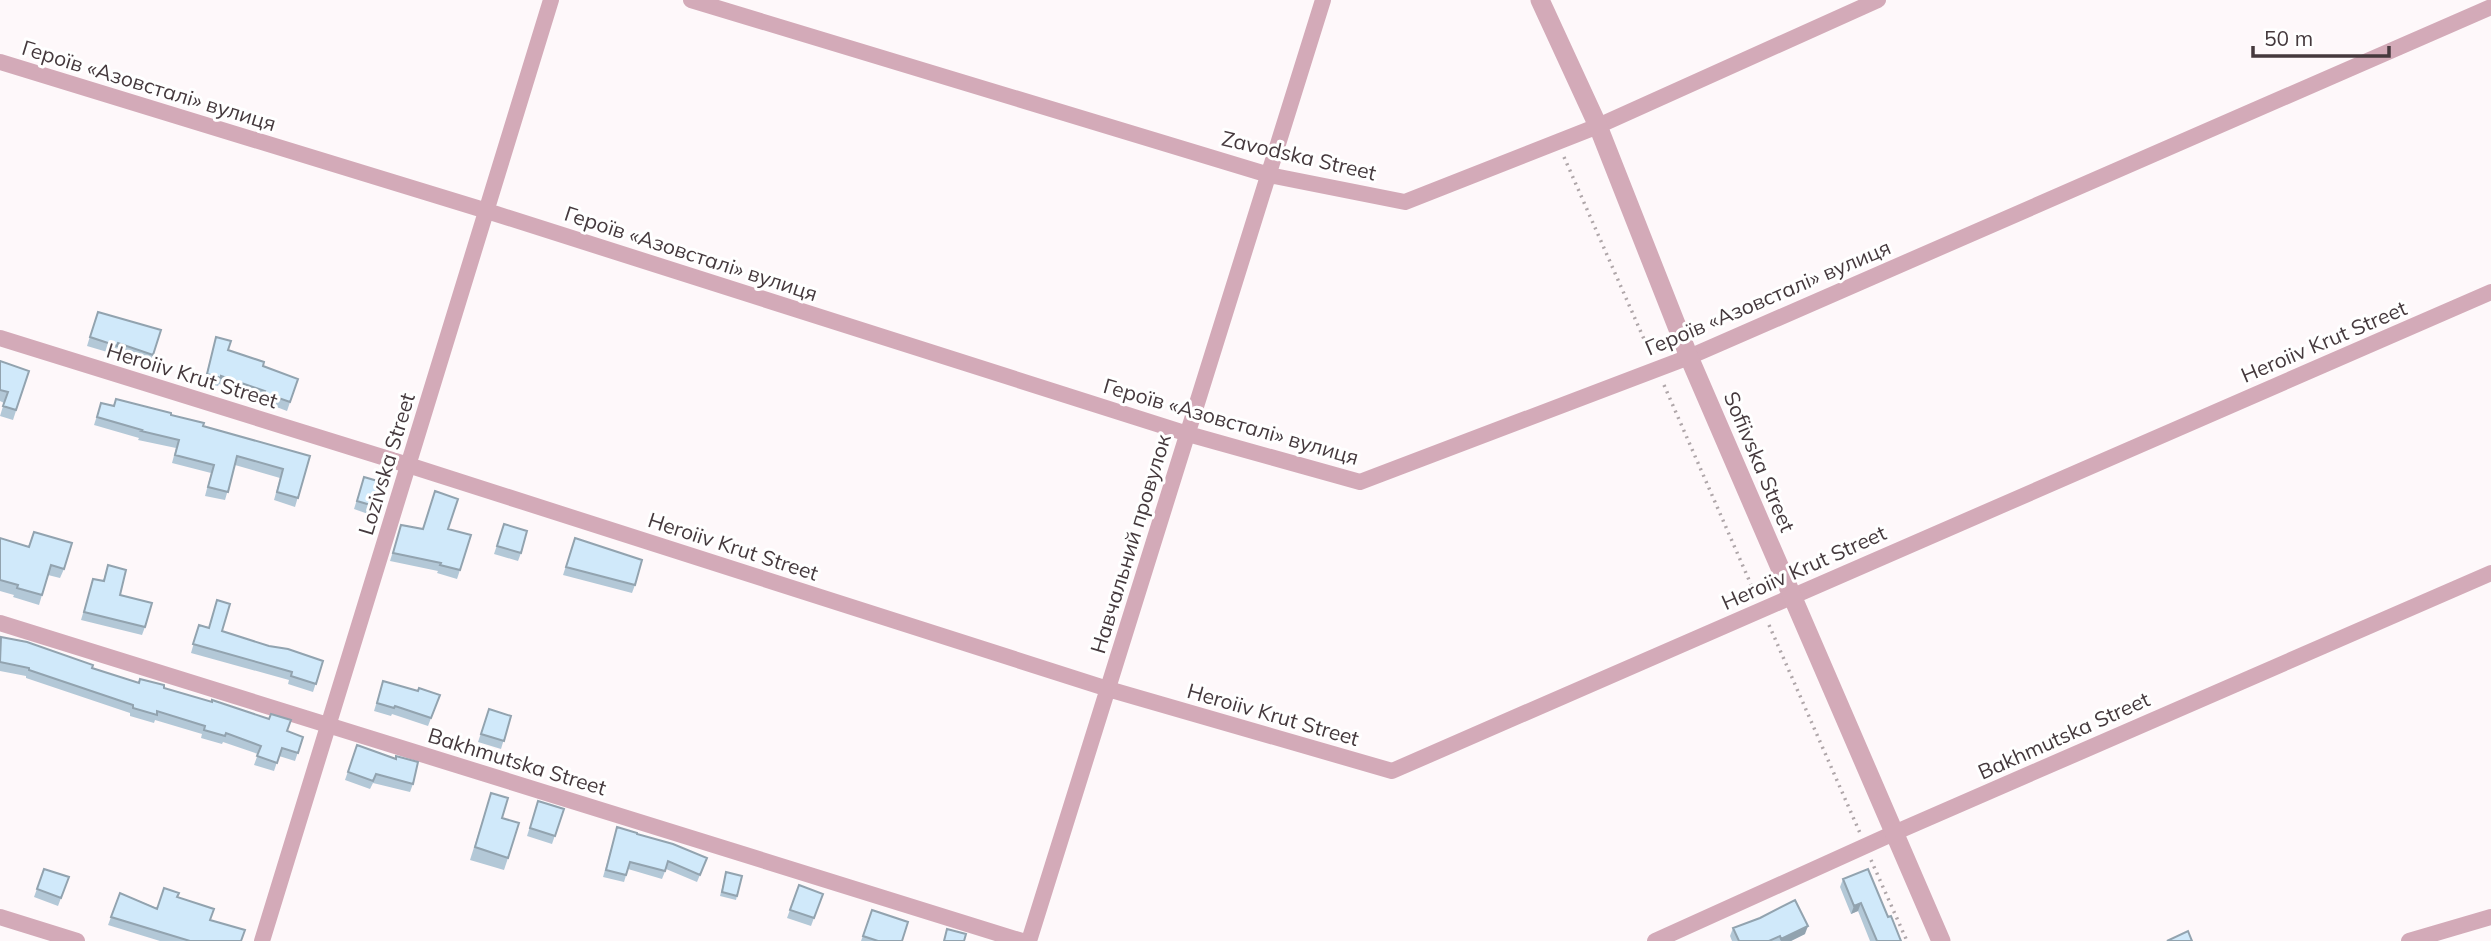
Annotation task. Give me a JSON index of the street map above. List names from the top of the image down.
{
  "streets": {
    "street": [
      "Героїв «Азовсталі» вулиця",
      "Zavodska Street",
      "Heroiiv Krut Street",
      "Sofiivska Street",
      "Lozivska Street",
      "Навчальний провулок",
      "Bakhmutska Street"
    ]
  },
  "crossings": [
    ["Героїв «Азовсталі» вулиця", "Sofiivska Street"],
    ["Героїв «Азовсталі» вулиця", "Lozivska Street"],
    ["Героїв «Азовсталі» вулиця", "Навчальний провулок"],
    ["Zavodska Street", "Sofiivska Street"],
    ["Zavodska Street", "Навчальний провулок"],
    ["Heroiiv Krut Street", "Sofiivska Street"],
    ["Heroiiv Krut Street", "Lozivska Street"],
    ["Heroiiv Krut Street", "Навчальний провулок"],
    ["Sofiivska Street", "Bakhmutska Street"],
    ["Lozivska Street", "Bakhmutska Street"]
  ],
  "scale_bar": "50 m"
}
